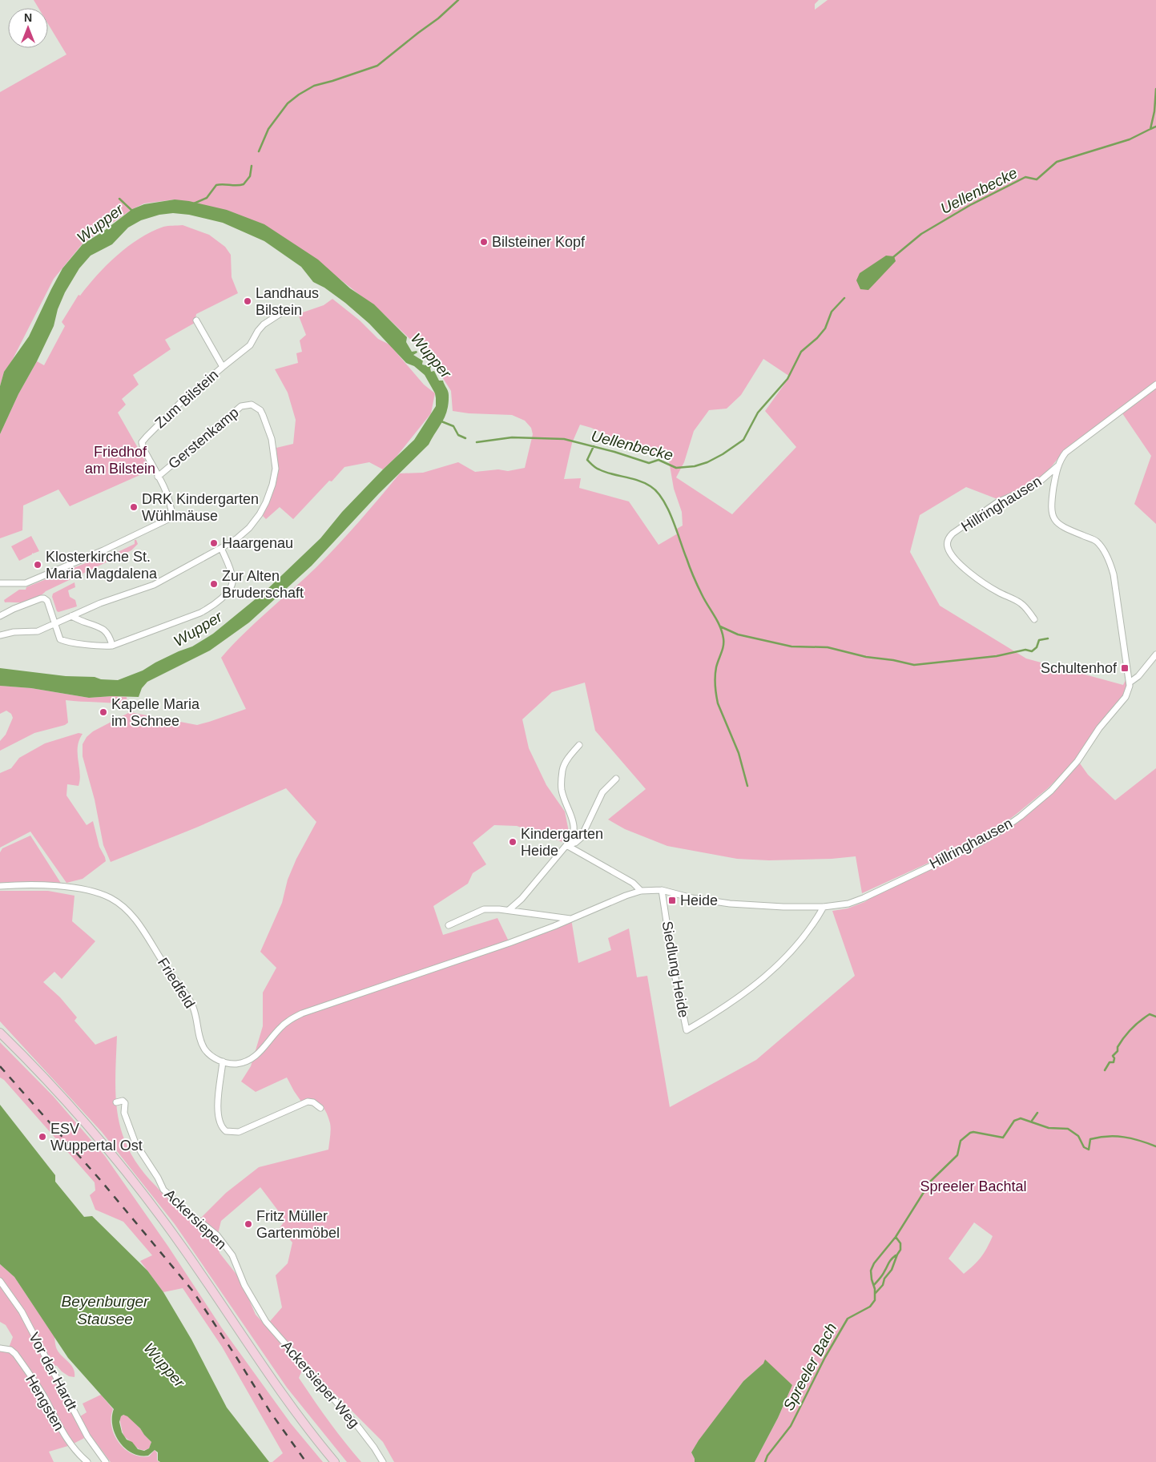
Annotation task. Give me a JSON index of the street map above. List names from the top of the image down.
{
  "streets": {
    "street": [
      "Zum Bilstein",
      "Gerstenkamp",
      "Hillringhausen",
      "Siedlung Heide",
      "Friedfeld",
      "Ackersiepen",
      "Vor der Hardt",
      "Ackersieper Weg",
      "Hengsten"
    ]
  },
  "crossings": [
    ["Zum Bilstein", "Gerstenkamp"],
    ["Hillringhausen", "Siedlung Heide"],
    ["Ackersiepen", "Ackersieper Weg"]
  ],
  "water": [
    "Uellenbecke",
    "Wupper",
    "Beyenburger Stausee",
    "Spreeler Bach"
  ],
  "parks": ["Friedhof am Bilstein", "Spreeler Bachtal"],
  "places": {
    "other": [
      "Bilsteiner Kopf",
      "Landhaus Bilstein",
      "DRK Kindergarten Wühlmäuse",
      "Haargenau",
      "Klosterkirche St. Maria Magdalena",
      "Zur Alten Bruderschaft",
      "Kapelle Maria im Schnee",
      "Kindergarten Heide",
      "ESV Wuppertal Ost",
      "Fritz Müller Gartenmöbel"
    ],
    "transit": ["Schultenhof", "Heide"]
  },
  "north": "top"
}
